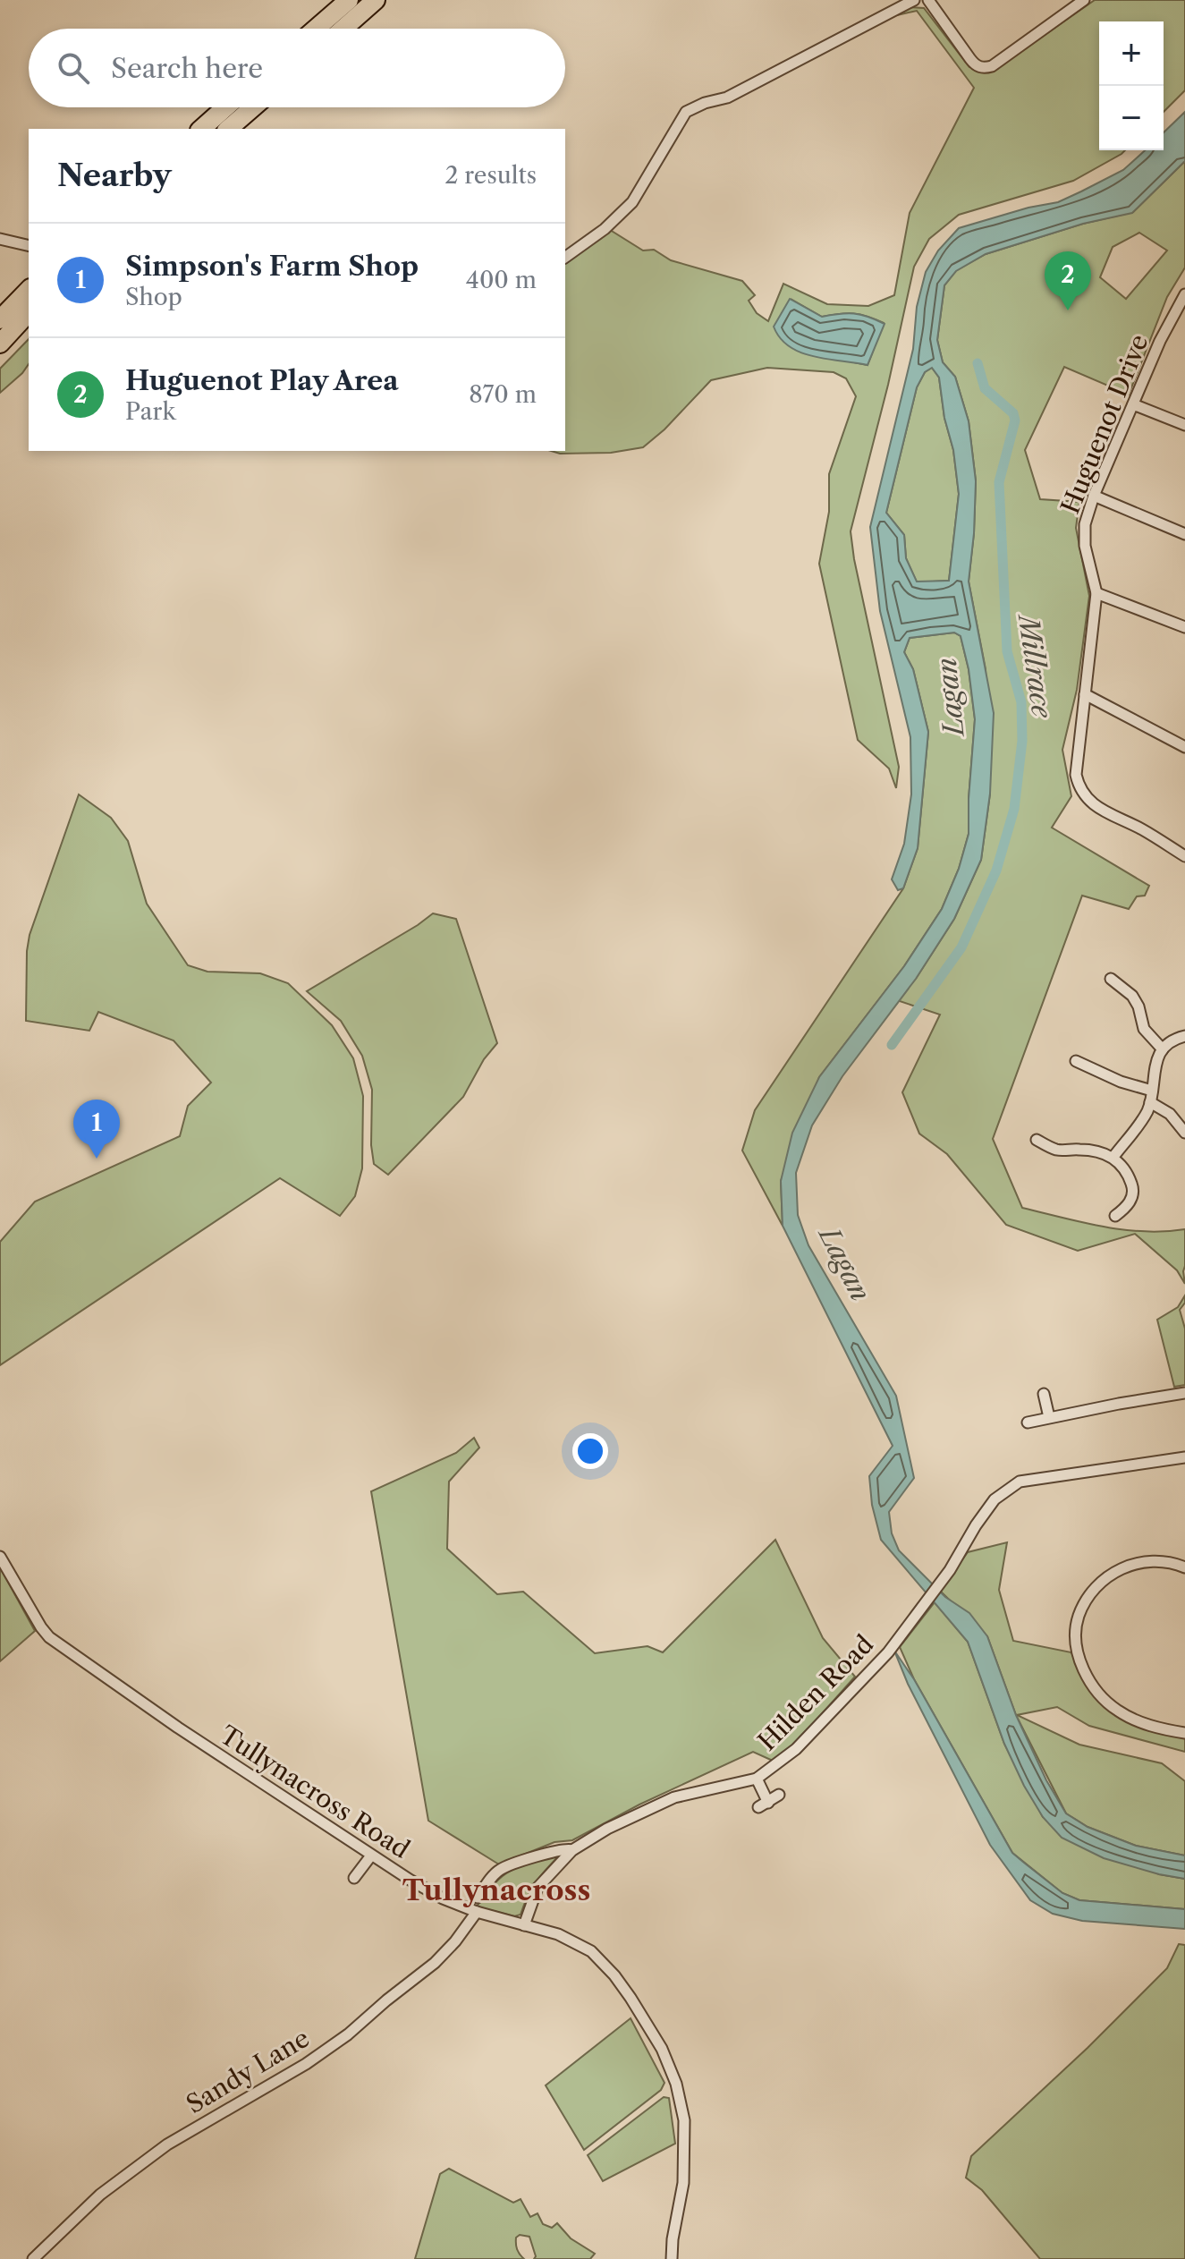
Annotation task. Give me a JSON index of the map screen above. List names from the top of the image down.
{
  "streets": {
    "street": [
      "Huguenot Drive",
      "Hilden Road",
      "Tullynacross Road",
      "Sandy Lane"
    ]
  },
  "crossings": [
    ["Hilden Road", "Tullynacross Road"],
    ["Tullynacross Road", "Sandy Lane"]
  ],
  "districts": ["Tullynacross"],
  "water": ["Millrace", "Lagan"],
  "page": {
    "map_buttons": ["+", "−"],
    "search": "Search here",
    "heading": ["Nearby", "2 results"],
    "list": [
      {
        "mark": "1",
        "name": "Simpson's Farm Shop",
        "note": "Shop",
        "value": "400 m"
      },
      {
        "mark": "2",
        "name": "Huguenot Play Area",
        "note": "Park",
        "value": "870 m"
      }
    ],
    "pins": ["2", "1"]
  }
}
